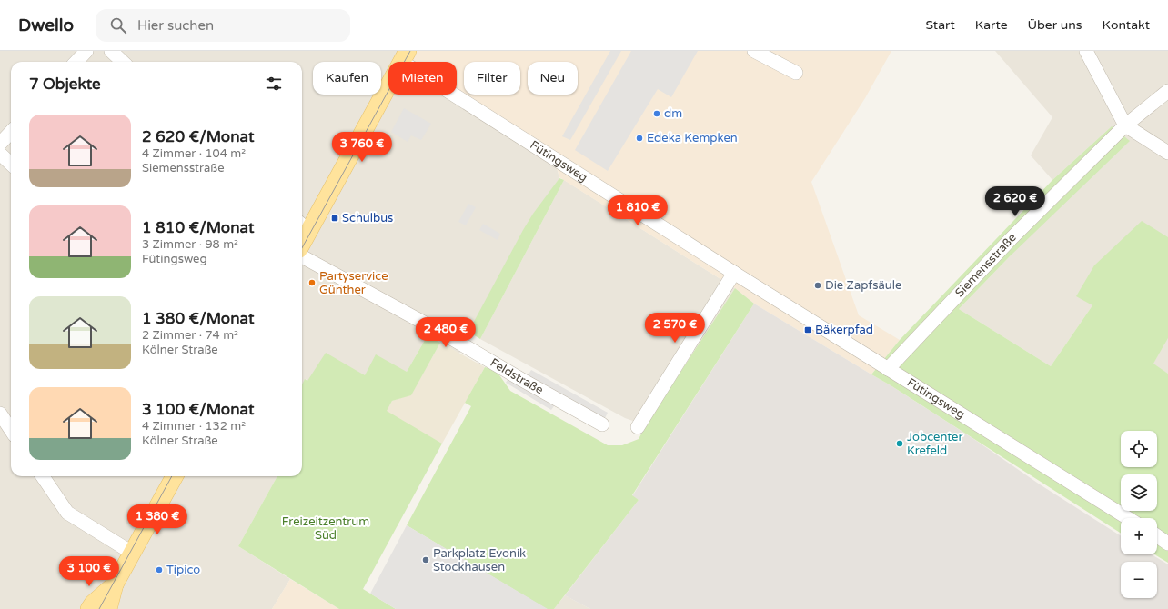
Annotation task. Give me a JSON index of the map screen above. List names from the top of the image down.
{
  "streets": {
    "street": ["Fütingsweg", "Siemensstraße", "Feldstraße"]
  },
  "crossings": [
    ["Fütingsweg", "Siemensstraße"]
  ],
  "parks": ["Freizeitzentrum Süd"],
  "places": {
    "other": [
      "dm",
      "Edeka Kempken",
      "Partyservice Günther",
      "Die Zapfsäule",
      "Jobcenter Krefeld",
      "Parkplatz Evonik Stockhausen",
      "Tipico"
    ],
    "transit": ["Schulbus", "Bäkerpfad"]
  },
  "page": {
    "header": "Dwello",
    "search": "Hier suchen",
    "nav": [
      "Start",
      "Karte",
      "Über uns",
      "Kontakt"
    ],
    "chip": [
      "Kaufen",
      "Mieten",
      "Filter",
      "Neu"
    ],
    "heading": "7 Objekte",
    "list": [
      {
        "name": "2 620 €/Monat",
        "note": "4 Zimmer · 104 m² · Siemensstraße"
      },
      {
        "name": "1 810 €/Monat",
        "note": "3 Zimmer · 98 m² · Fütingsweg"
      },
      {
        "name": "1 380 €/Monat",
        "note": "2 Zimmer · 74 m² · Kölner Straße"
      },
      {
        "name": "3 100 €/Monat",
        "note": "4 Zimmer · 132 m² · Kölner Straße"
      }
    ],
    "price": [
      "3 760 €",
      "2 620 €",
      "1 810 €",
      "2 570 €",
      "2 480 €",
      "1 380 €",
      "3 100 €"
    ],
    "map_buttons": ["+", "−"]
  }
}
